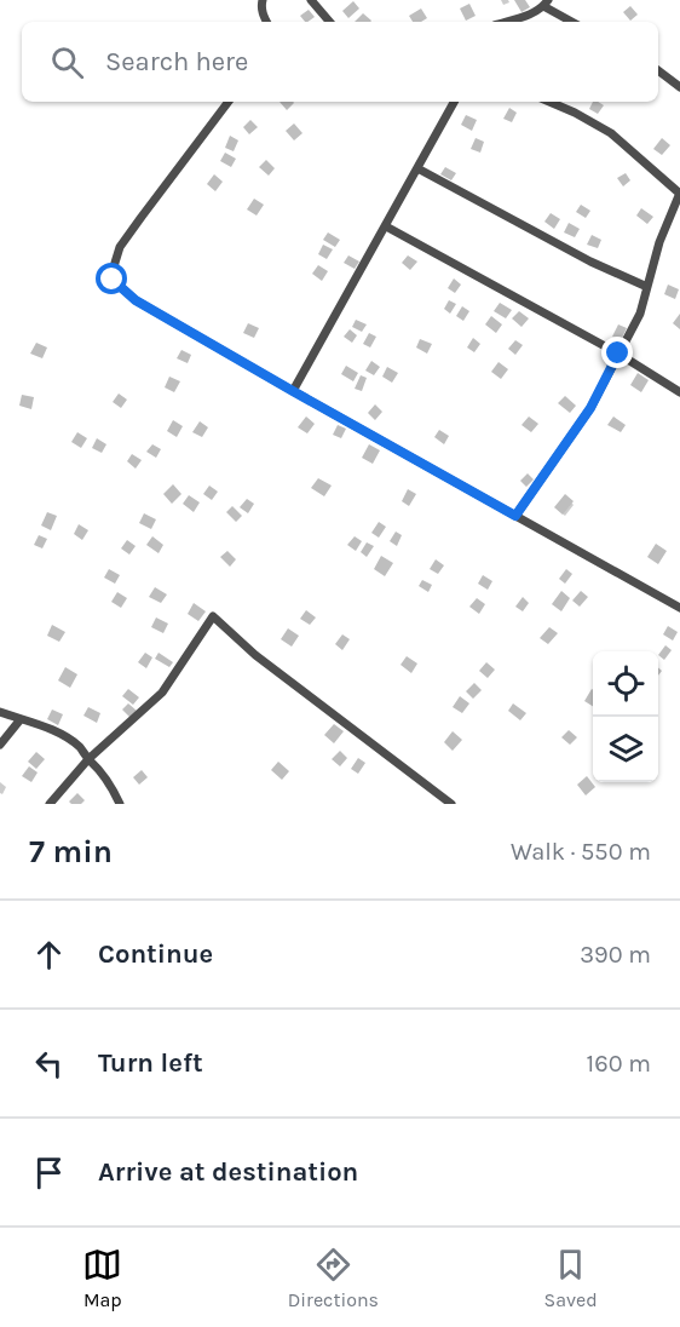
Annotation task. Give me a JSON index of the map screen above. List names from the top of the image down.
{
  "page": {
    "search": "Search here",
    "heading": ["7 min", "Walk · 550 m"],
    "list": [
      ["Continue", "390 m"],
      ["Turn left", "160 m"],
      "Arrive at destination"
    ],
    "nav": ["Map", "Directions", "Saved"]
  }
}
